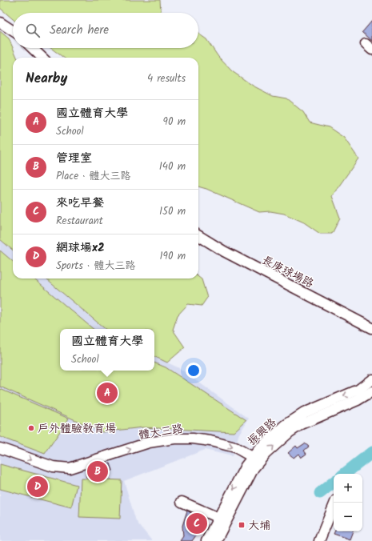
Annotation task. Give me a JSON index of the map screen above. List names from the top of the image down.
{
  "streets": {
    "street": ["長庚球場路", "體大三路", "振興路"]
  },
  "crossings": [
    ["體大三路", "振興路"]
  ],
  "one_way": ["體大三路"],
  "places": {
    "other": ["戶外體驗教育場"],
    "transit": ["大埔"]
  },
  "page": {
    "search": "Search here",
    "heading": ["Nearby", "4 results"],
    "list": [
      {
        "mark": "A",
        "name": "國立體育大學",
        "note": "School",
        "value": "90 m"
      },
      {
        "mark": "B",
        "name": "管理室",
        "note": "Place · 體大三路",
        "value": "140 m"
      },
      {
        "mark": "C",
        "name": "來吃早餐",
        "note": "Restaurant",
        "value": "150 m"
      },
      {
        "mark": "D",
        "name": "網球場x2",
        "note": "Sports · 體大三路",
        "value": "190 m"
      }
    ],
    "popup": ["國立體育大學", "School"],
    "pins": [
      "A",
      "B",
      "D",
      "C"
    ],
    "map_buttons": ["+", "−"]
  }
}
